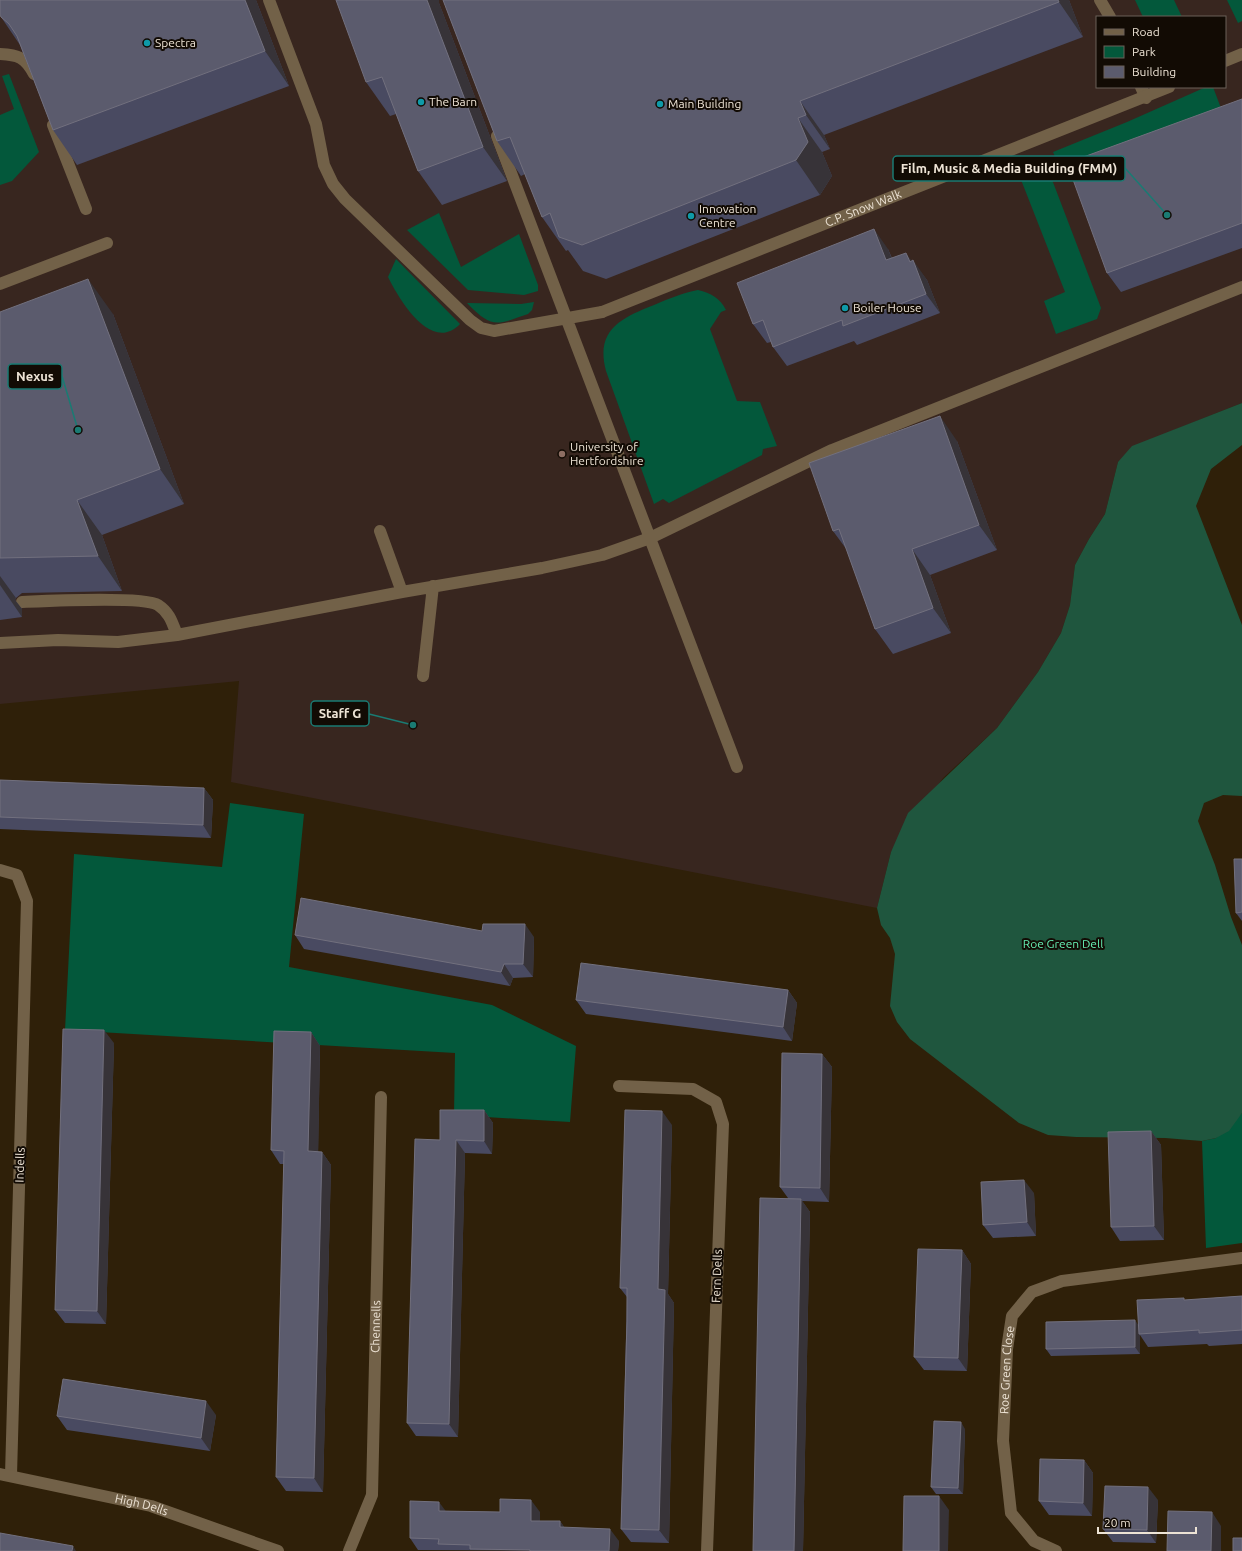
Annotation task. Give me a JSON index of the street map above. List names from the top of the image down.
{
  "streets": {
    "street": [
      "C.P. Snow Walk",
      "Indells",
      "Fern Dells",
      "Chennells",
      "Roe Green Close",
      "High Dells"
    ]
  },
  "crossings": [
    ["Indells", "High Dells"]
  ],
  "parks": ["Roe Green Dell"],
  "places": [
    "Spectra",
    "The Barn",
    "Main Building",
    "Film, Music & Media Building (FMM)",
    "Innovation Centre",
    "Boiler House",
    "Nexus",
    "University of Hertfordshire",
    "Staff G"
  ],
  "legend": ["Road", "Park", "Building"],
  "scale_bar": "20 m"
}
